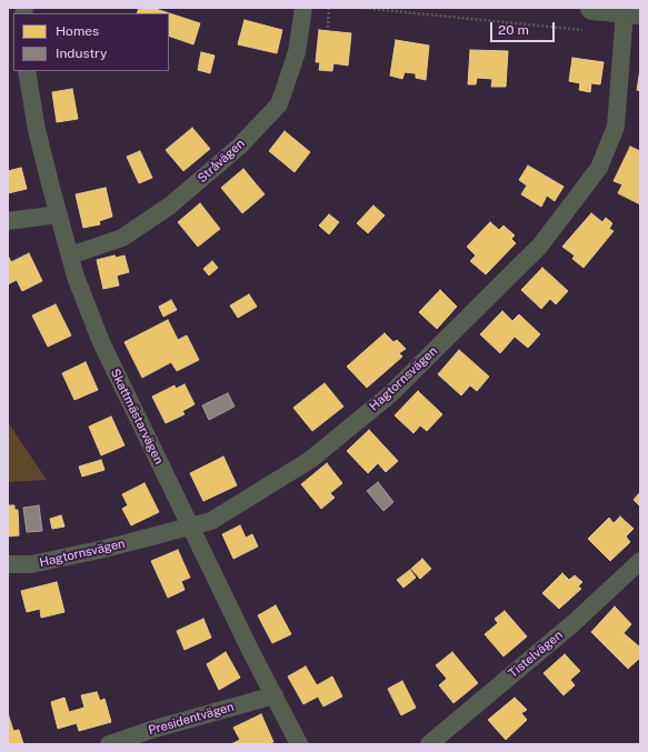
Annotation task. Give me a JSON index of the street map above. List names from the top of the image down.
{
  "streets": {
    "street": [
      "Stråvägen",
      "Hagtornsvägen",
      "Skattmästarvägen",
      "Tistelvägen",
      "Presidentvägen"
    ]
  },
  "crossings": [
    ["Stråvägen", "Skattmästarvägen"],
    ["Hagtornsvägen", "Skattmästarvägen"],
    ["Skattmästarvägen", "Presidentvägen"]
  ],
  "legend": ["Homes", "Industry"],
  "scale_bar": "20 m"
}
